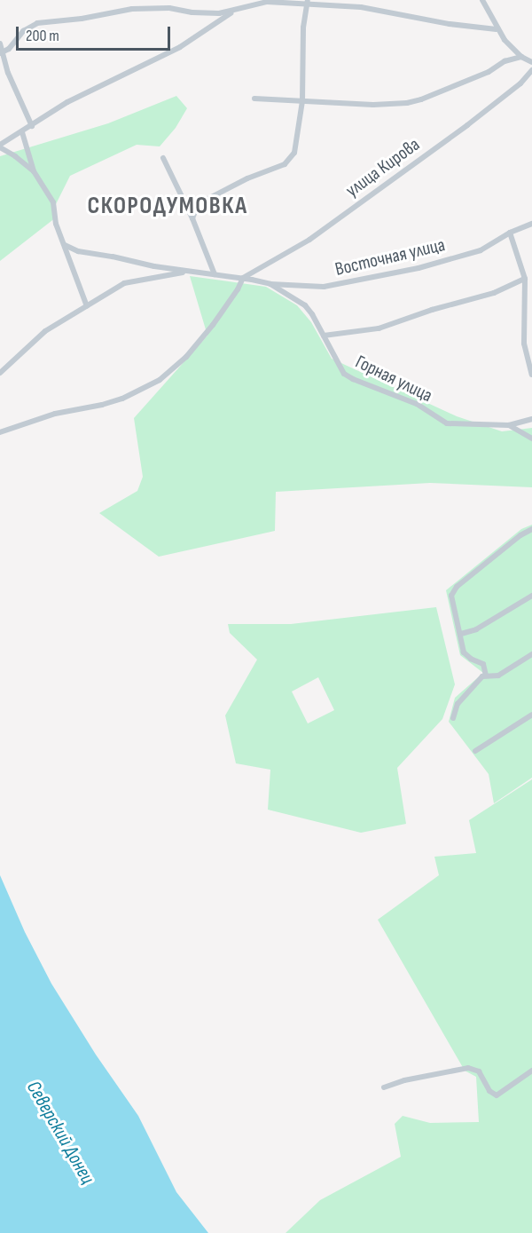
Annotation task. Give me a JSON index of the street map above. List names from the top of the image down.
{
  "streets": {
    "street": ["улица Кирова", "Восточная улица", "Горная улица"]
  },
  "crossings": [
    ["улица Кирова", "Горная улица"],
    ["Восточная улица", "Горная улица"]
  ],
  "districts": ["СКОРОДУМОВКА"],
  "water": ["Северский Донец"],
  "scale_bar": "200 m"
}
